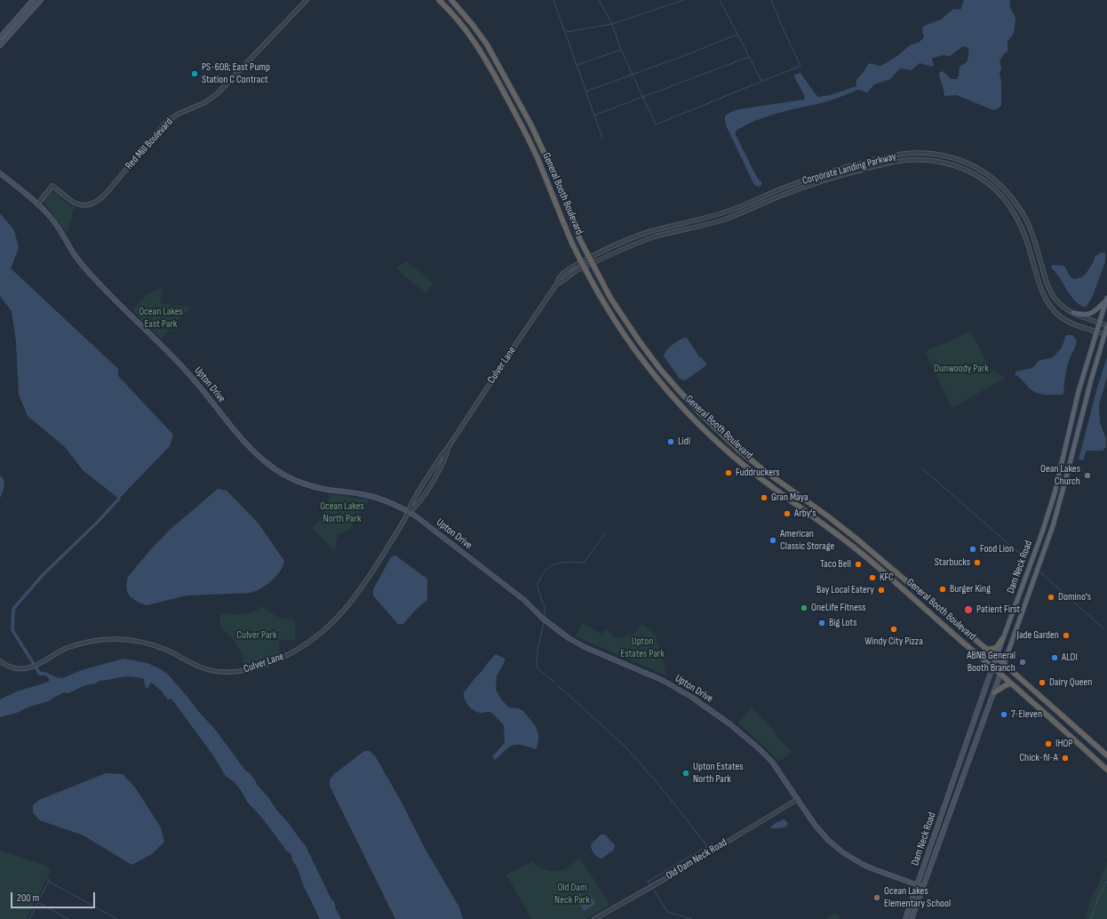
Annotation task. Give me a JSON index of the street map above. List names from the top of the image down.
{
  "streets": {
    "highway": ["General Booth Boulevard"],
    "main road": ["Upton Drive", "Dam Neck Road"],
    "street": [
      "Red Mill Boulevard",
      "Corporate Landing Parkway",
      "Culver Lane",
      "Old Dam Neck Road"
    ]
  },
  "crossings": [
    ["Red Mill Boulevard", "Upton Drive"],
    ["Corporate Landing Parkway", "General Booth Boulevard"],
    ["Corporate Landing Parkway", "Culver Lane"],
    ["Corporate Landing Parkway", "Dam Neck Road"],
    ["General Booth Boulevard", "Culver Lane"],
    ["General Booth Boulevard", "Dam Neck Road"],
    ["Culver Lane", "Upton Drive"],
    ["Upton Drive", "Dam Neck Road"],
    ["Upton Drive", "Old Dam Neck Road"]
  ],
  "parks": [
    "Ocean Lakes East Park",
    "Dunwoody Park",
    "Ocean Lakes North Park",
    "Culver Park",
    "Upton Estates Park",
    "Old Dam Neck Park"
  ],
  "places": [
    "PS-608; East Pump Station C Contract",
    "Lidl",
    "Fuddruckers",
    "Oean Lakes Church",
    "Gran Maya",
    "Arby's",
    "American Classic Storage",
    "Food Lion",
    "Starbucks",
    "Taco Bell",
    "KFC",
    "Burger King",
    "Bay Local Eatery",
    "Domino's",
    "OneLife Fitness",
    "Patient First",
    "Big Lots",
    "Windy City Pizza",
    "Jade Garden",
    "ALDI",
    "ABNB General Booth Branch",
    "Dairy Queen",
    "7-Eleven",
    "IHOP",
    "Chick-fil-A",
    "Upton Estates North Park",
    "Ocean Lakes Elementary School"
  ],
  "scale_bar": "200 m"
}
